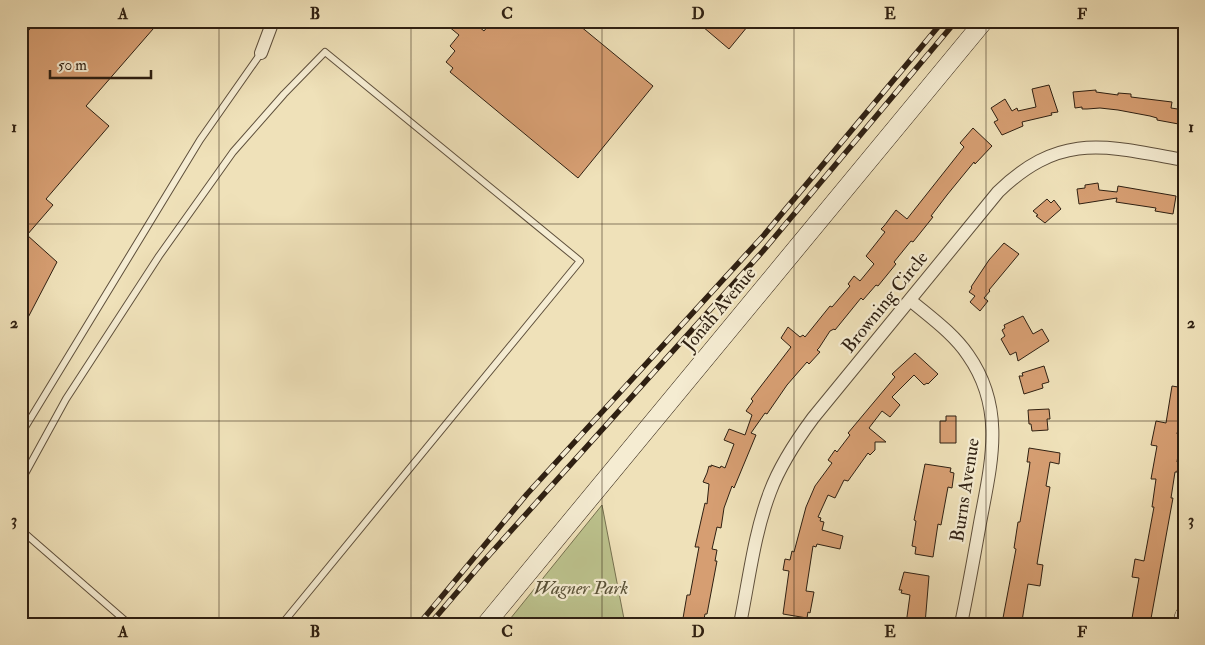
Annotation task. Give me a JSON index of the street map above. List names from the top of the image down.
{
  "streets": {
    "street": ["Browning Circle", "Jonah Avenue", "Burns Avenue"]
  },
  "crossings": [
    ["Browning Circle", "Burns Avenue"]
  ],
  "parks": ["Wagner Park"],
  "scale_bar": "50 m",
  "grid": {
    "columns": [
      "A",
      "B",
      "C",
      "D",
      "E",
      "F"
    ],
    "rows": ["1", "2", "3"]
  }
}
